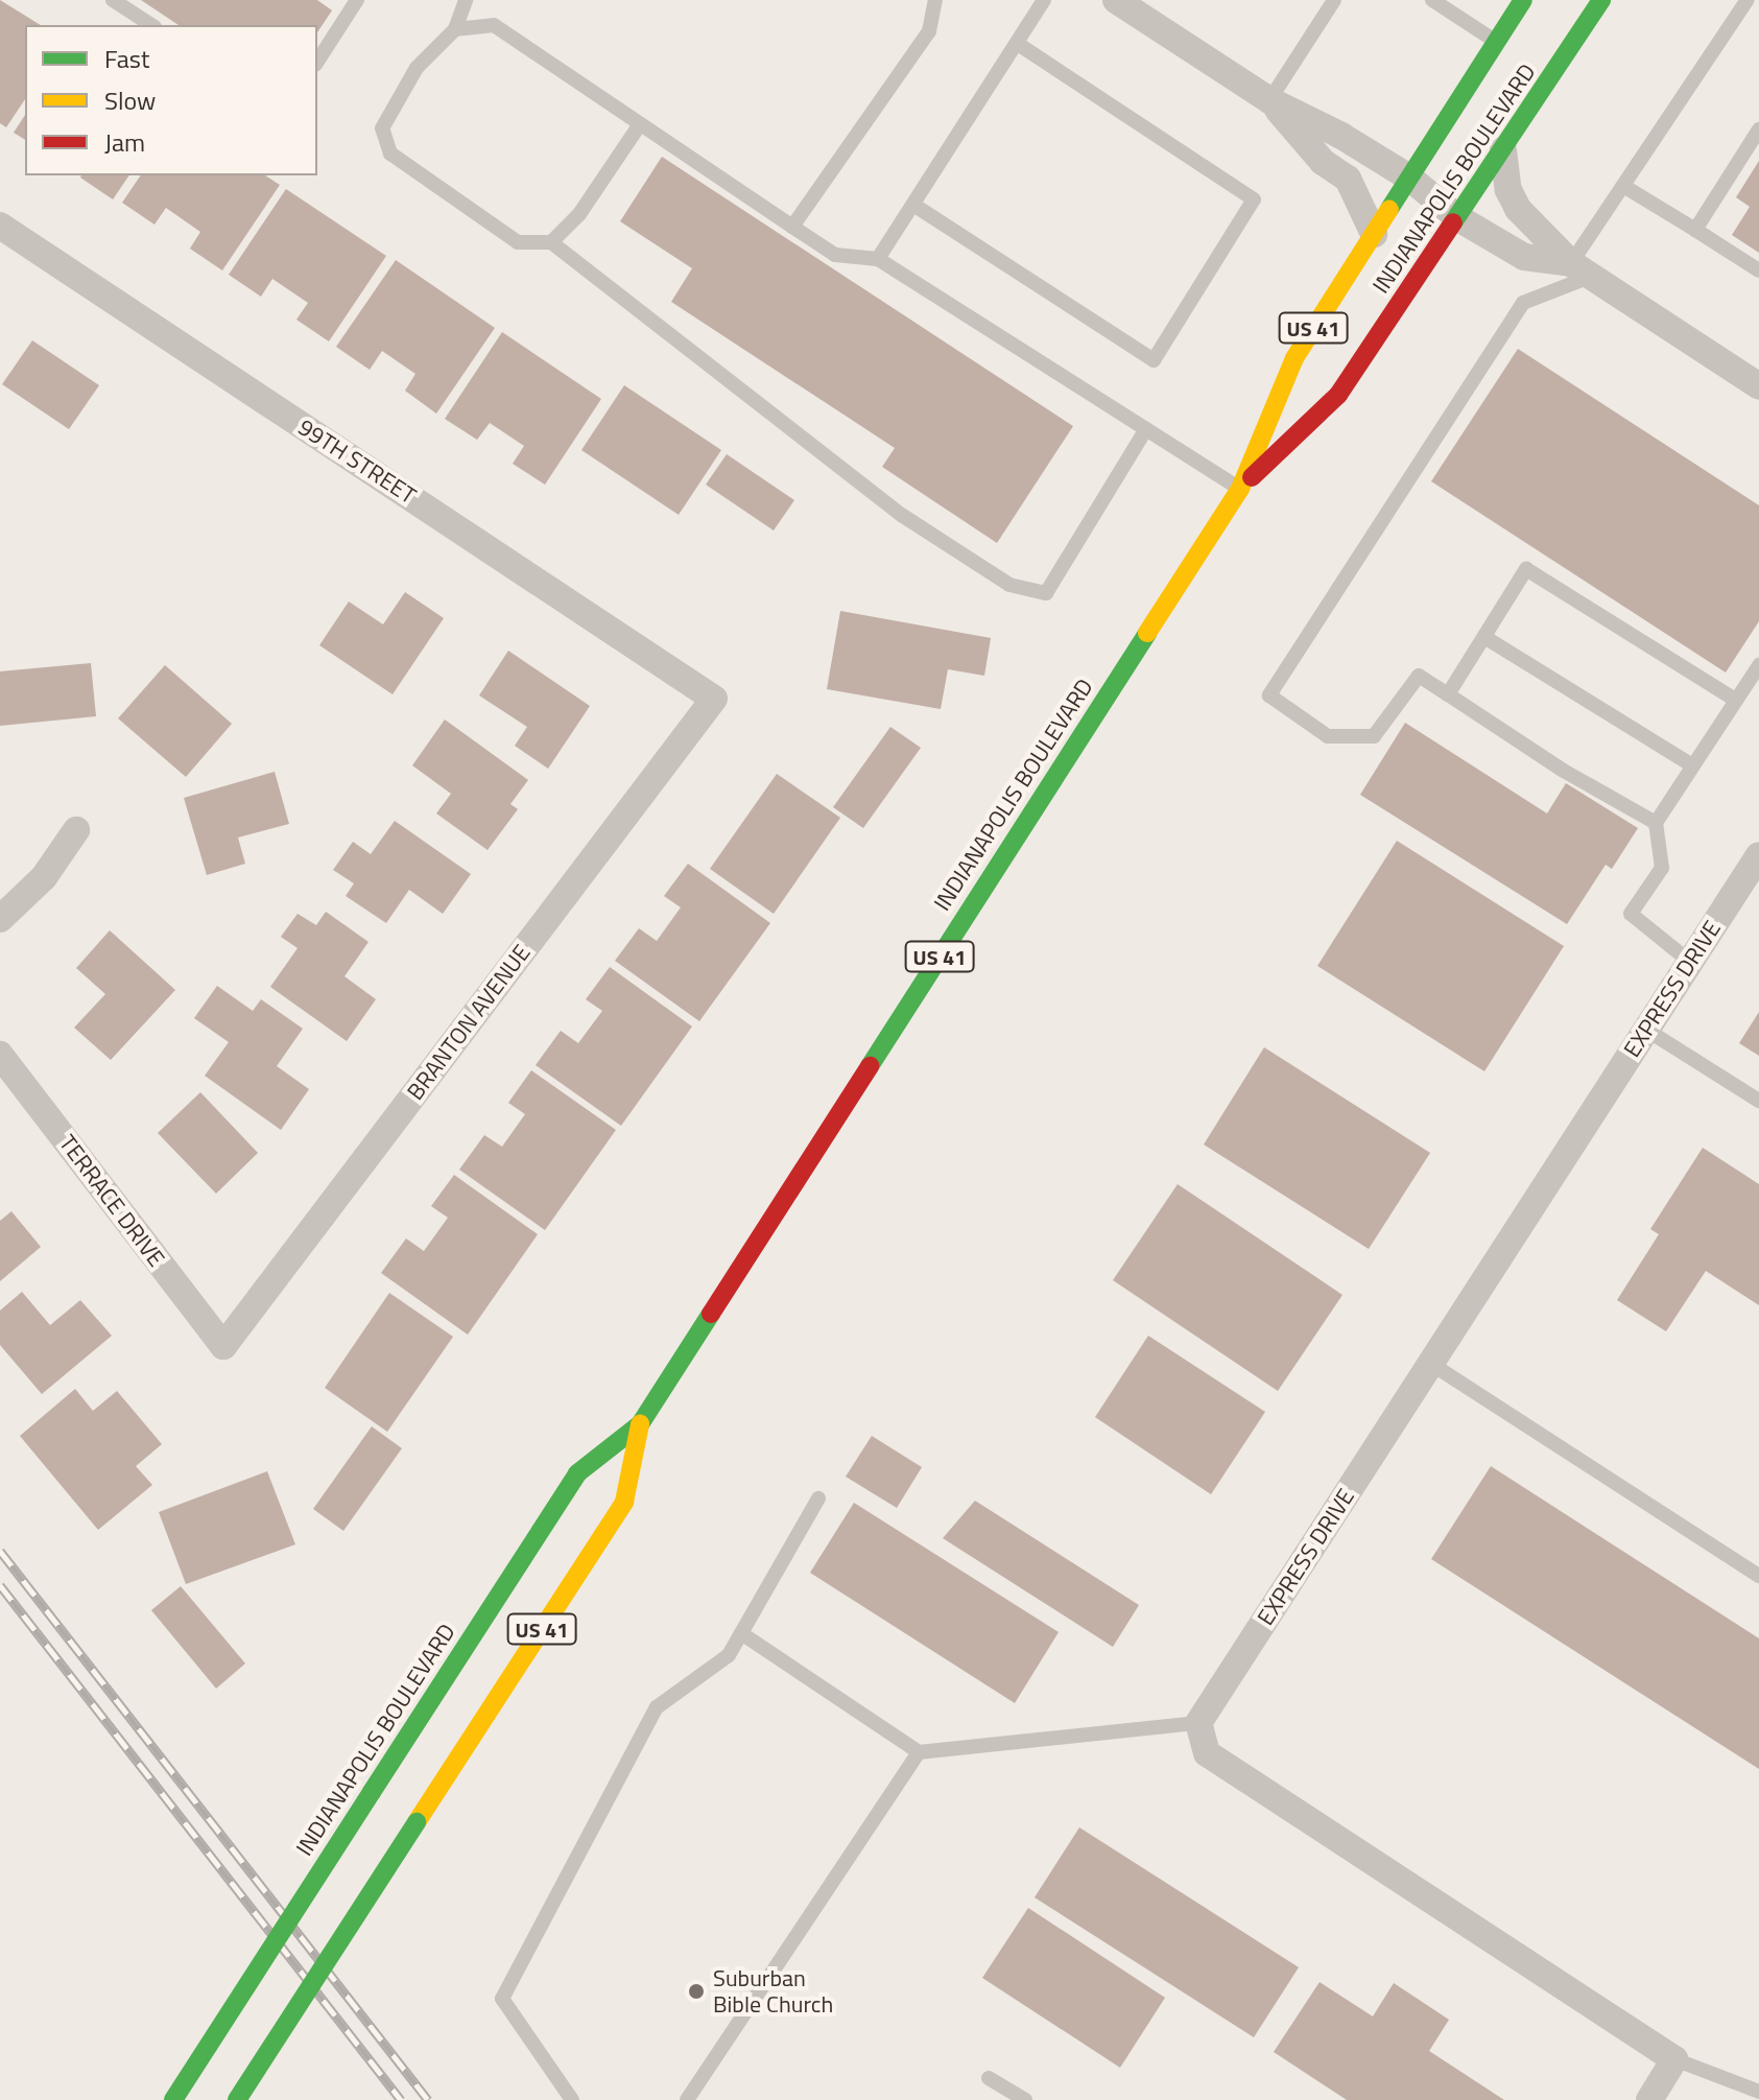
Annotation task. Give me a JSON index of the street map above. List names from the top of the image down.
{
  "streets": {
    "highway": ["INDIANAPOLIS BOULEVARD", "US 41"],
    "street": [
      "99TH STREET",
      "EXPRESS DRIVE",
      "BRANTON AVENUE",
      "TERRACE DRIVE"
    ]
  },
  "crossings": [
    ["99TH STREET", "BRANTON AVENUE"],
    ["BRANTON AVENUE", "TERRACE DRIVE"]
  ],
  "places": ["Suburban Bible Church"],
  "legend": ["Fast", "Slow", "Jam"]
}
